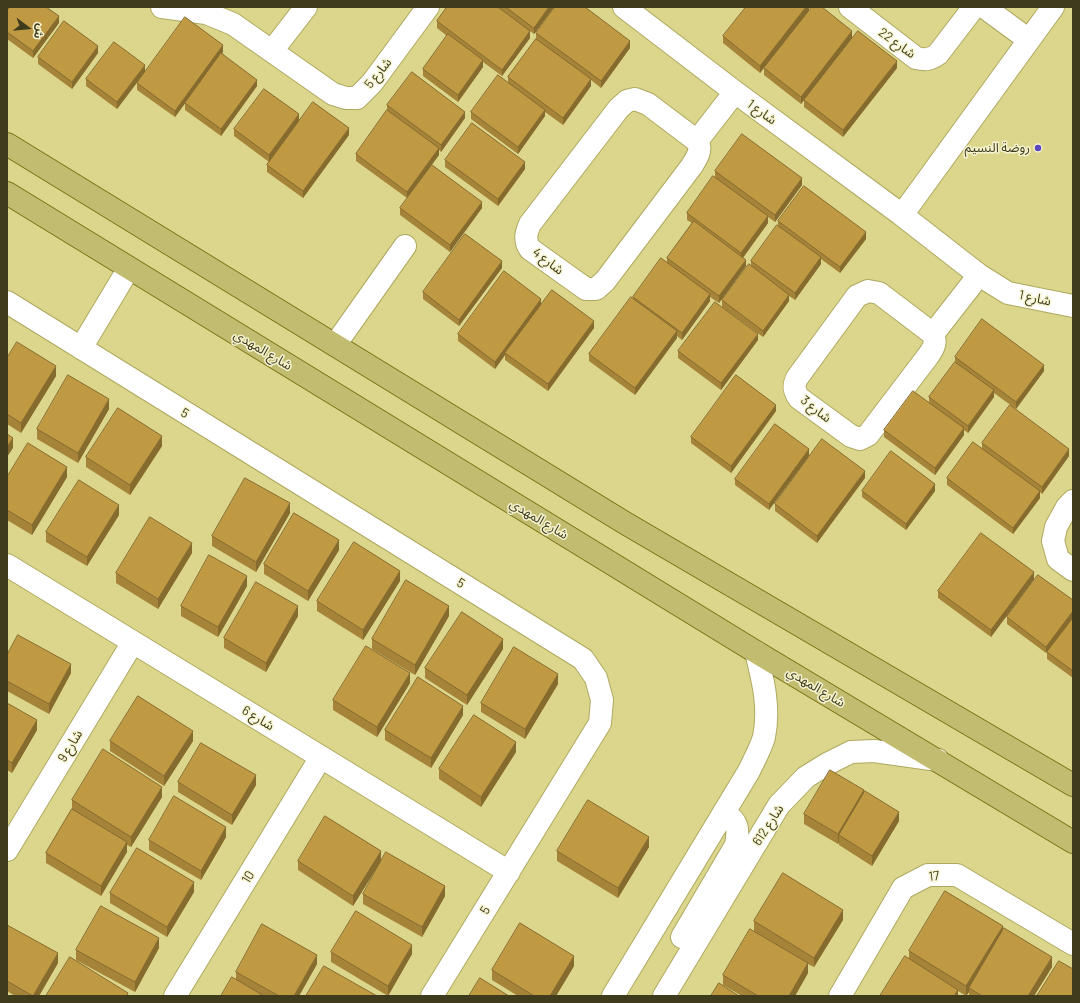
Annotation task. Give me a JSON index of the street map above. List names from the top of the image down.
{
  "streets": {
    "main road": ["شارع المهدي"],
    "street": [
      "شارع 22",
      "شارع 5",
      "شارع 1",
      "شارع 4",
      "شارع 3",
      "5",
      "شارع 6",
      "شارع 9",
      "شارع 612",
      "17",
      "10"
    ]
  },
  "crossings": [
    ["شارع 1", "شارع 3"],
    ["شارع المهدي", "شارع 612"],
    ["5", "شارع 6"],
    ["شارع 6", "شارع 9"],
    ["شارع 6", "10"]
  ],
  "places": ["روضة النسيم"],
  "north": "right"
}
